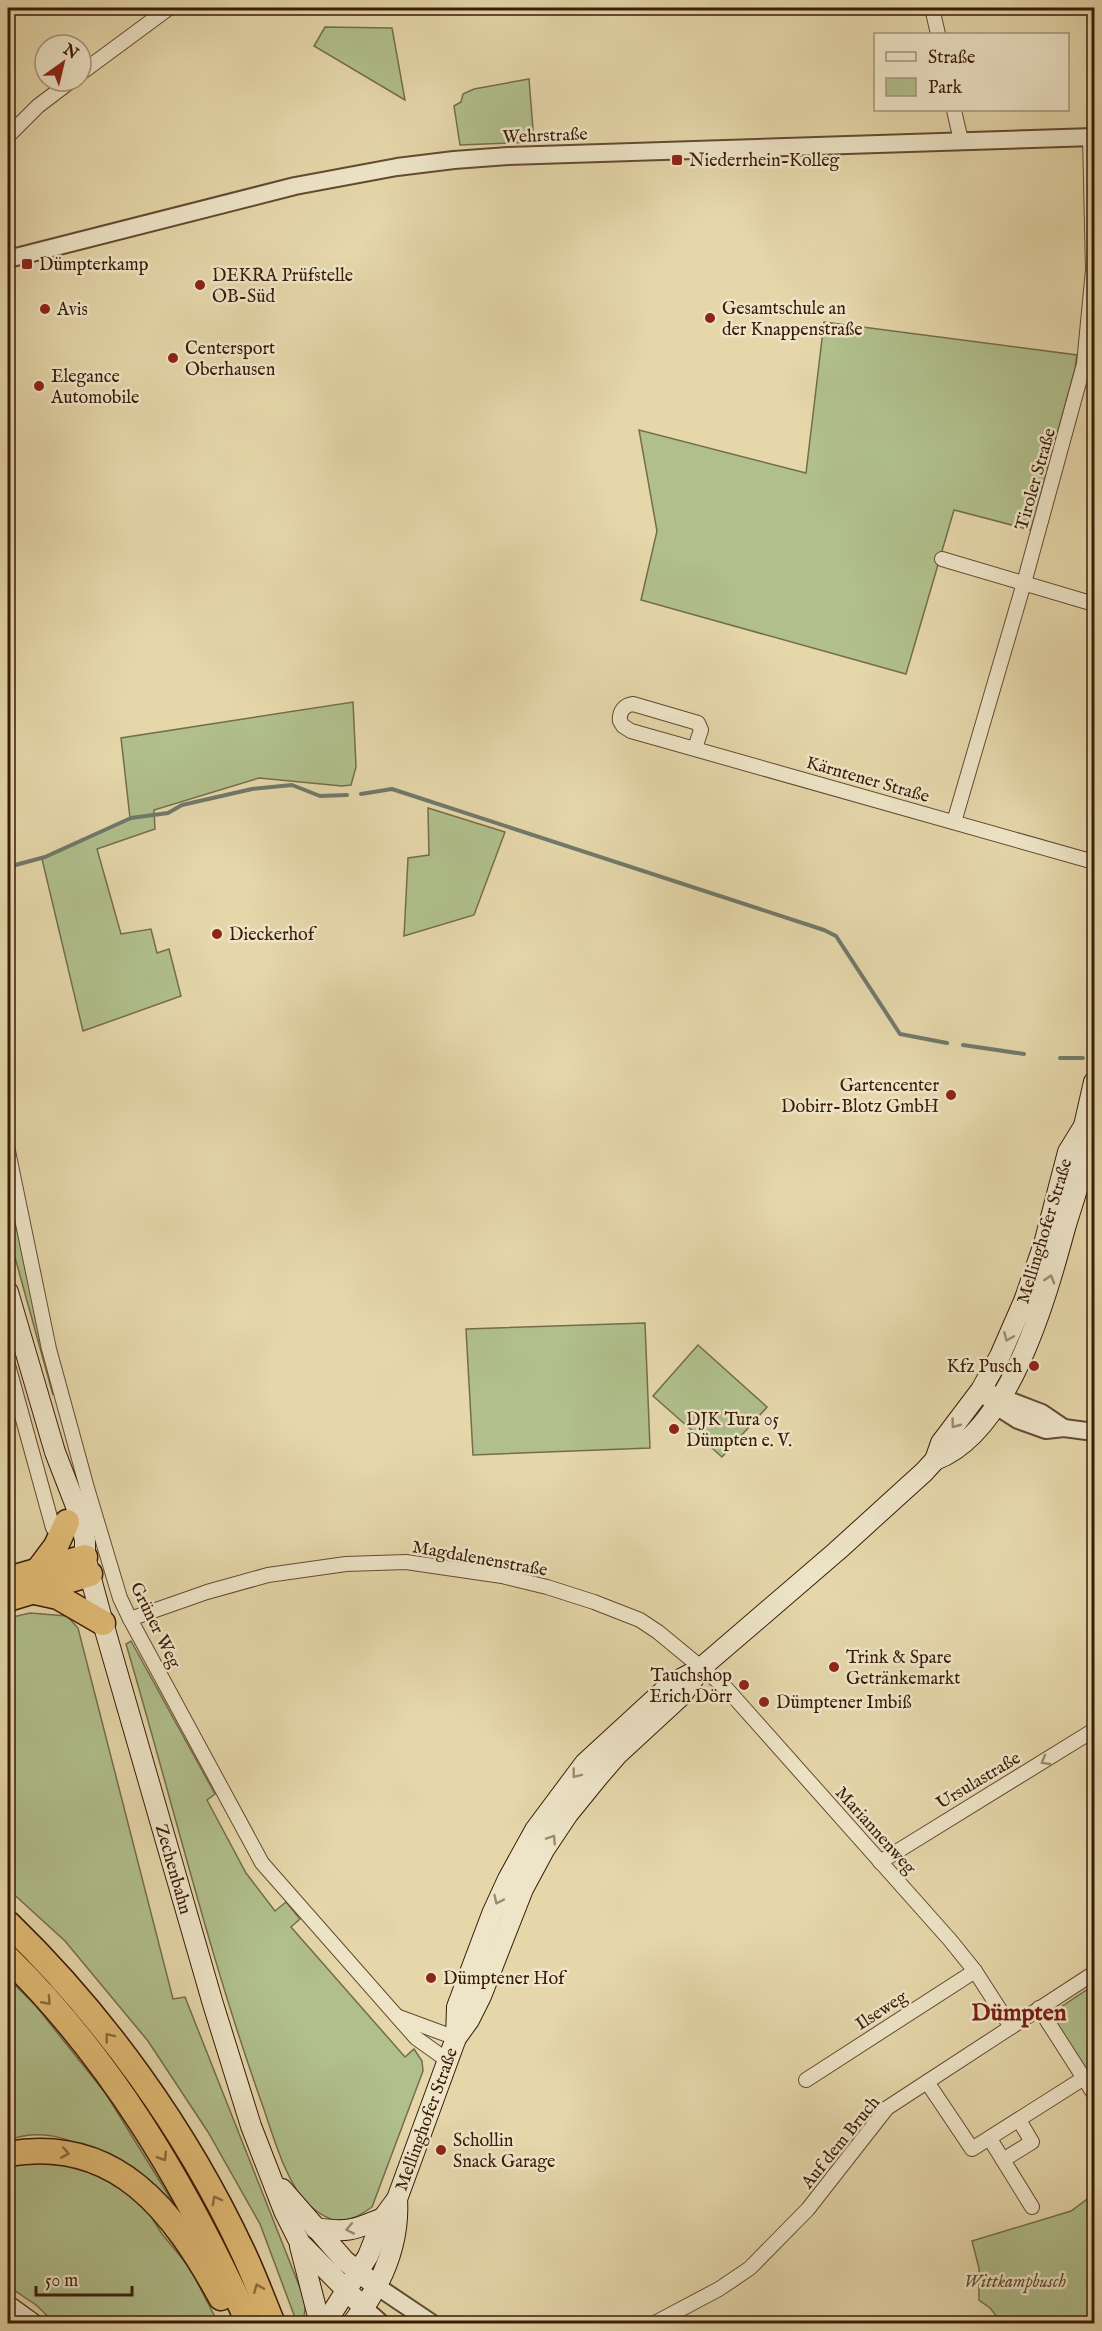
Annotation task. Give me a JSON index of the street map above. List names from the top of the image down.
{
  "streets": {
    "main road": ["Mellinghofer Straße", "Zechenbahn"],
    "street": [
      "Wehrstraße",
      "Tiroler Straße",
      "Kärntener Straße",
      "Magdalenenstraße",
      "Grüner Weg",
      "Ursulastraße",
      "Mariannenweg",
      "Ilseweg",
      "Auf dem Bruch"
    ]
  },
  "crossings": [
    ["Wehrstraße", "Tiroler Straße"],
    ["Tiroler Straße", "Kärntener Straße"],
    ["Mellinghofer Straße", "Magdalenenstraße"],
    ["Mellinghofer Straße", "Grüner Weg"],
    ["Mellinghofer Straße", "Mariannenweg"],
    ["Mellinghofer Straße", "Zechenbahn"],
    ["Magdalenenstraße", "Grüner Weg"],
    ["Magdalenenstraße", "Mariannenweg"],
    ["Ursulastraße", "Mariannenweg"],
    ["Mariannenweg", "Ilseweg"],
    ["Mariannenweg", "Auf dem Bruch"]
  ],
  "one_way": ["Ursulastraße"],
  "districts": ["Dümpten"],
  "parks": ["Wittkampbusch"],
  "places": {
    "transit": ["Niederrhein-Kolleg", "Dümpterkamp"],
    "other": [
      "DEKRA Prüfstelle OB-Süd",
      "Avis",
      "Gesamtschule an der Knappenstraße",
      "Centersport Oberhausen",
      "Elegance Automobile",
      "Dieckerhof",
      "Gartencenter Dobirr-Blotz GmbH",
      "Kfz Pusch",
      "DJK Tura 05 Dümpten e. V.",
      "Trink & Spare Getränkemarkt",
      "Tauchshop Erich Dörr",
      "Dümptener Imbiß",
      "Dümptener Hof",
      "Schollin Snack Garage"
    ]
  },
  "legend": ["Straße", "Park"],
  "scale_bar": "50 m",
  "north": "top right"
}
